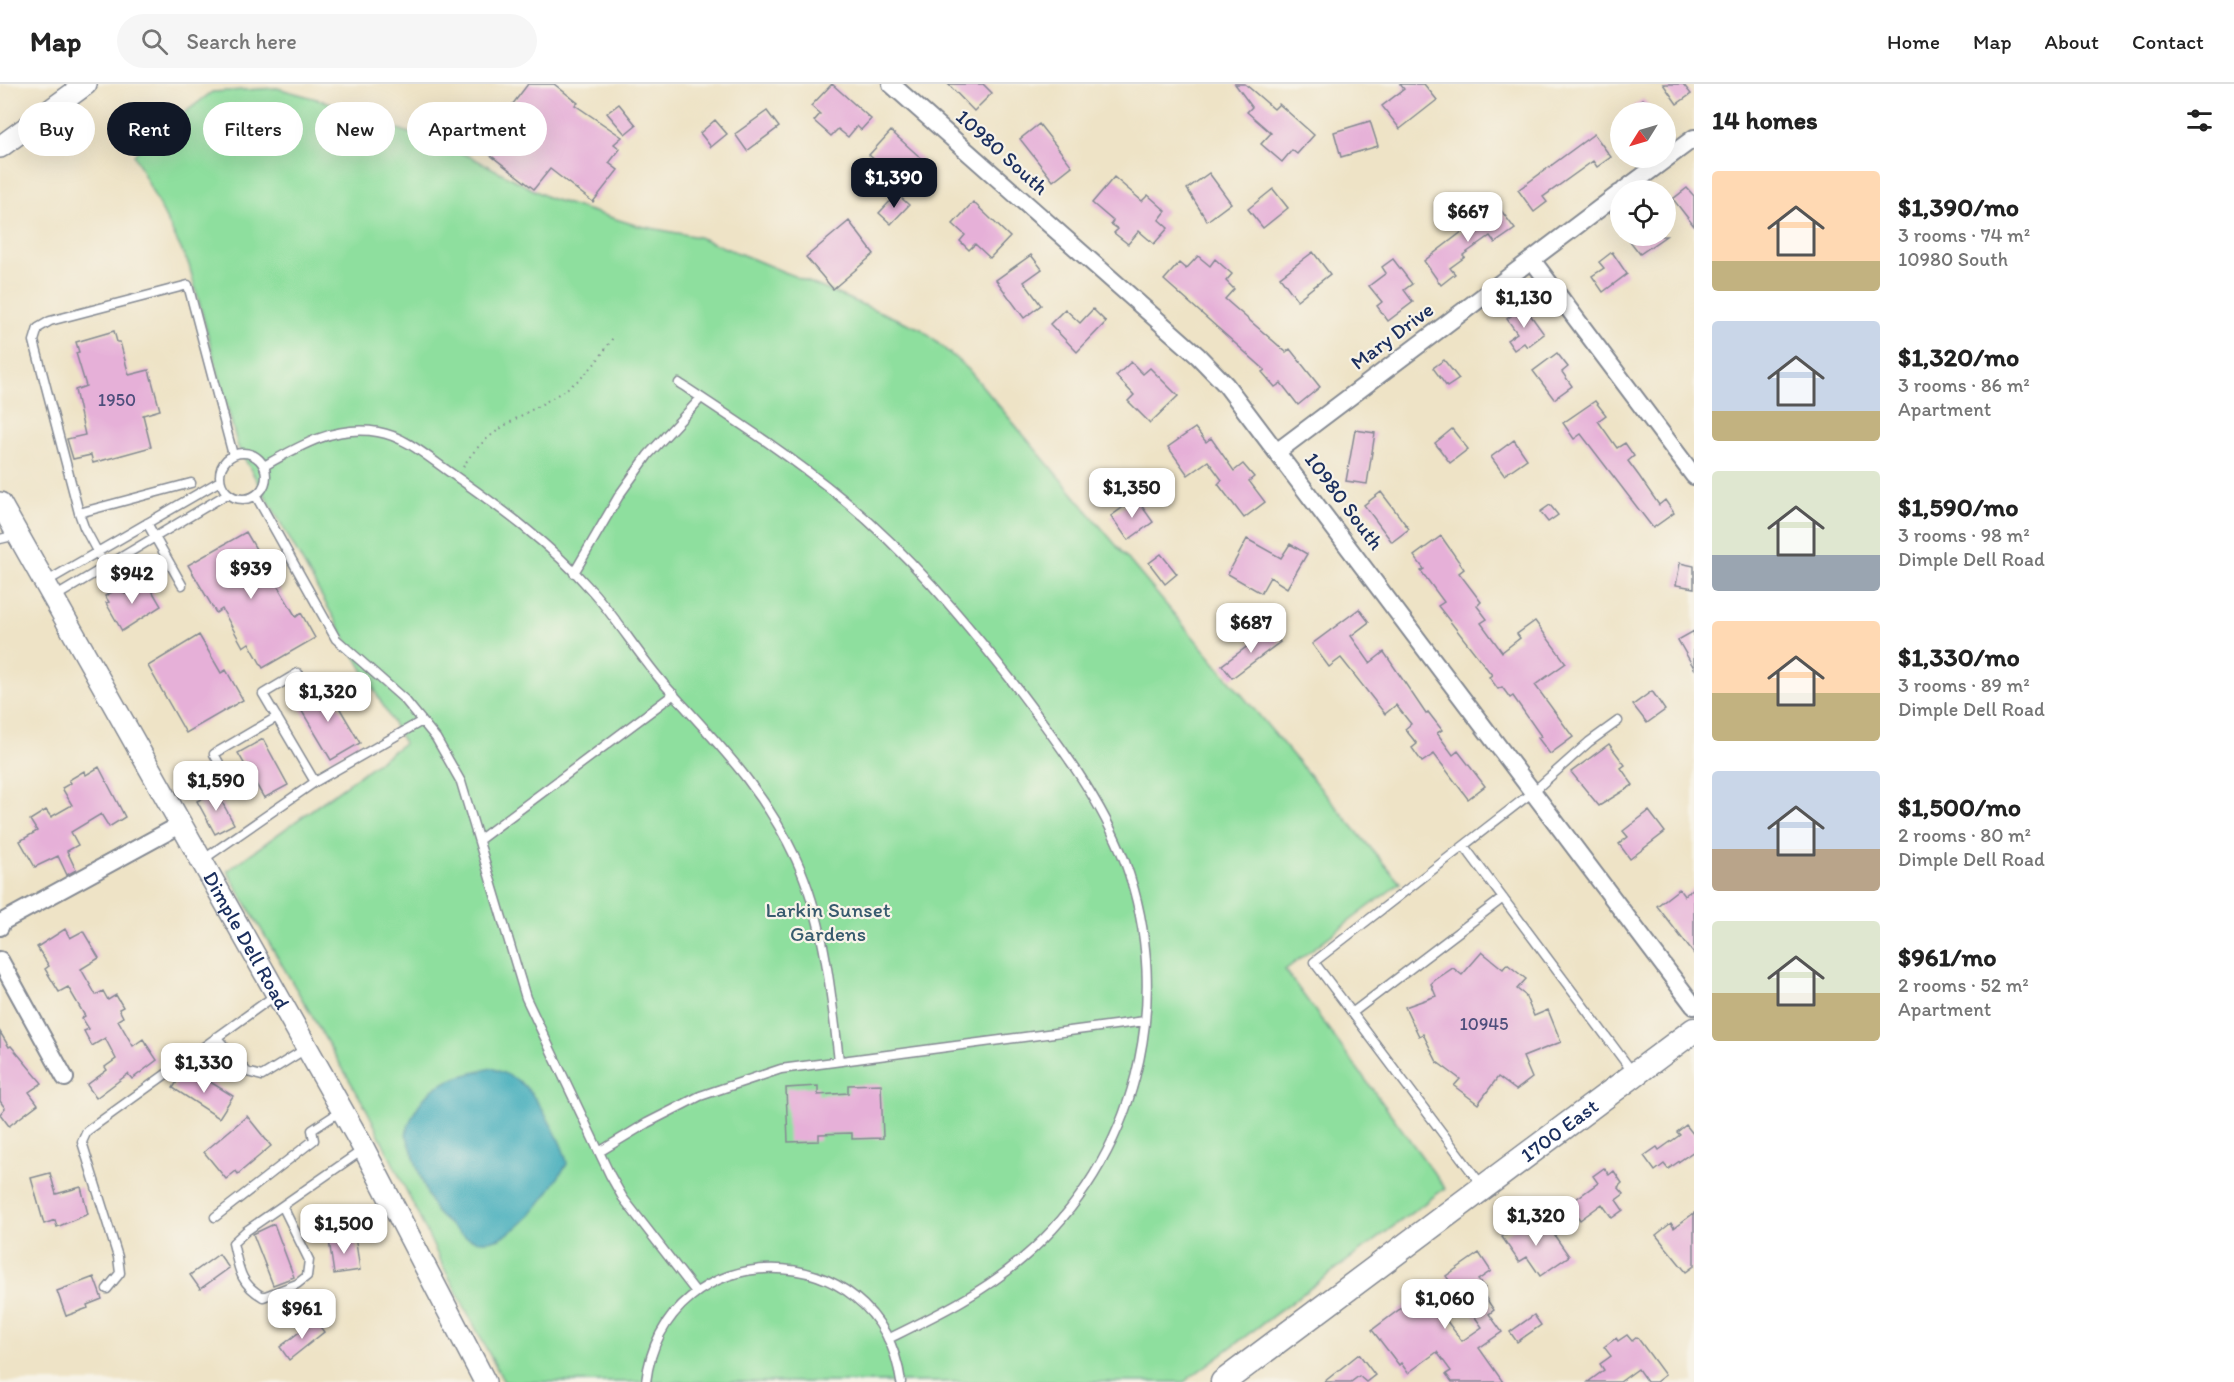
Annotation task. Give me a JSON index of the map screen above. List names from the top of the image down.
{
  "streets": {
    "main road": ["1700 East"],
    "street": ["10980 South", "Mary Drive", "Dimple Dell Road"]
  },
  "crossings": [
    ["10980 South", "Mary Drive"]
  ],
  "parks": ["Larkin Sunset Gardens"],
  "house_numbers": ["1950", "10945"],
  "north": "bottom left",
  "page": {
    "header": "Map",
    "search": "Search here",
    "nav": [
      "Home",
      "Map",
      "About",
      "Contact"
    ],
    "heading": "14 homes",
    "chip": [
      "Buy",
      "Rent",
      "Filters",
      "New",
      "Apartment"
    ],
    "list": [
      {
        "name": "$1,390/mo",
        "note": "3 rooms · 74 m² · 10980 South"
      },
      {
        "name": "$1,320/mo",
        "note": "3 rooms · 86 m² · Apartment"
      },
      {
        "name": "$1,590/mo",
        "note": "3 rooms · 98 m² · Dimple Dell Road"
      },
      {
        "name": "$1,330/mo",
        "note": "3 rooms · 89 m² · Dimple Dell Road"
      },
      {
        "name": "$1,500/mo",
        "note": "2 rooms · 80 m² · Dimple Dell Road"
      },
      {
        "name": "$961/mo",
        "note": "2 rooms · 52 m² · Apartment"
      }
    ],
    "price": [
      "$1,390",
      "$667",
      "$1,130",
      "$1,350",
      "$939",
      "$942",
      "$687",
      "$1,320",
      "$1,590",
      "$1,330",
      "$1,320",
      "$1,500",
      "$1,060",
      "$961"
    ]
  }
}
